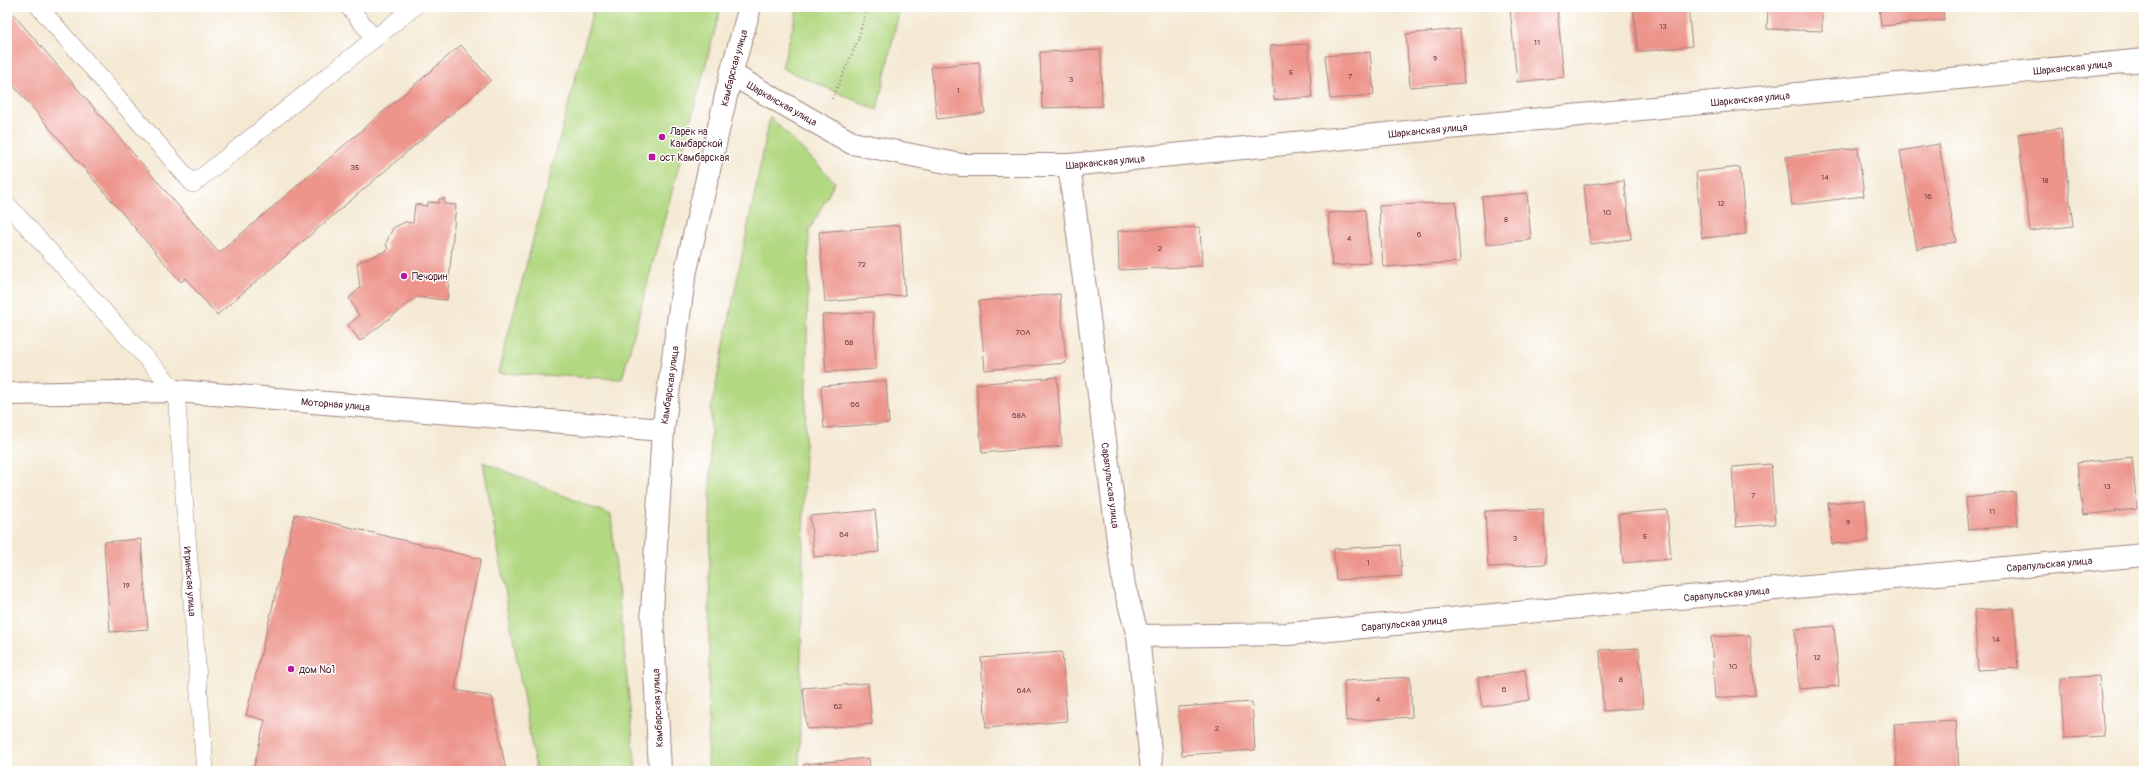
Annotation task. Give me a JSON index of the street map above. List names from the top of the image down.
{
  "streets": {
    "street": [
      "Шарканская улица",
      "Камбарская улица",
      "Моторная улица",
      "Сарапульская улица"
    ],
    "lane": ["Игринская улица"]
  },
  "crossings": [
    ["Шарканская улица", "Камбарская улица"],
    ["Шарканская улица", "Сарапульская улица"],
    ["Камбарская улица", "Моторная улица"],
    ["Моторная улица", "Игринская улица"]
  ],
  "places": {
    "other": ["Ларёк на Камбарской", "Печорин", "дом №1"],
    "transit": ["ост Камбарская"]
  },
  "house_numbers": [
    "13",
    "11",
    "9",
    "5",
    "7",
    "3",
    "1",
    "35",
    "14",
    "18",
    "16",
    "12",
    "10",
    "8",
    "6",
    "4",
    "2",
    "72",
    "70А",
    "68",
    "66",
    "68А",
    "13",
    "7",
    "11",
    "9",
    "64",
    "5",
    "3",
    "1",
    "19",
    "14",
    "12",
    "10",
    "8",
    "6",
    "64А",
    "4",
    "62",
    "2"
  ]
}
